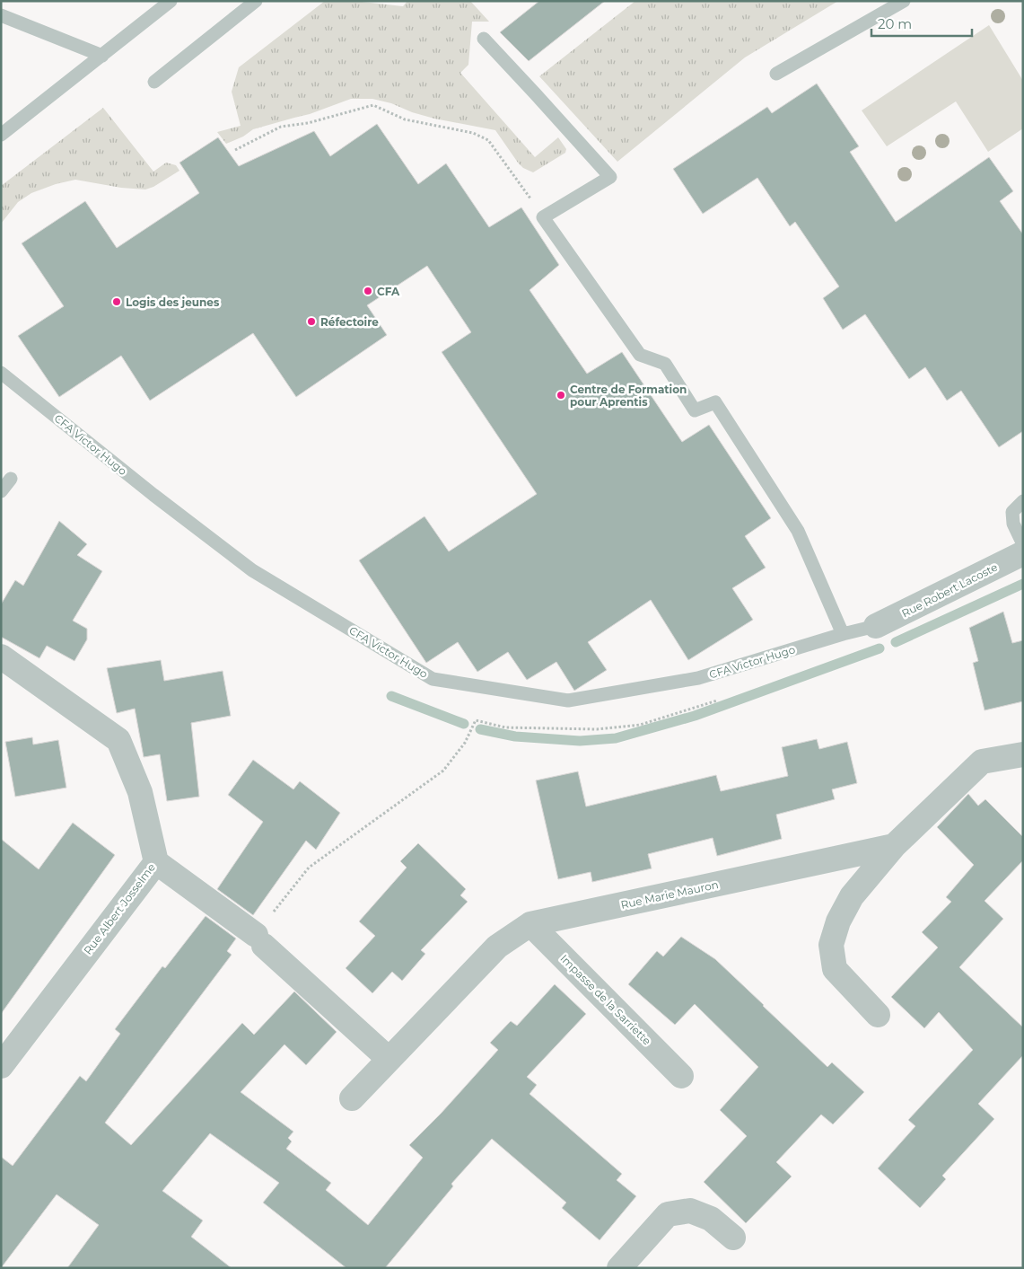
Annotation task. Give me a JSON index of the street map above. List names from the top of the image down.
{
  "streets": {
    "street": [
      "Rue Robert Lacoste",
      "Rue Marie Mauron",
      "Rue Albert Josselme",
      "Impasse de la Sarriette"
    ],
    "lane": ["CFA Victor Hugo"]
  },
  "crossings": [
    ["CFA Victor Hugo", "Rue Robert Lacoste"],
    ["Rue Marie Mauron", "Impasse de la Sarriette"]
  ],
  "places": [
    "CFA",
    "Logis des jeunes",
    "Réfectoire",
    "Centre de Formation pour Aprentis"
  ],
  "scale_bar": "20 m"
}
